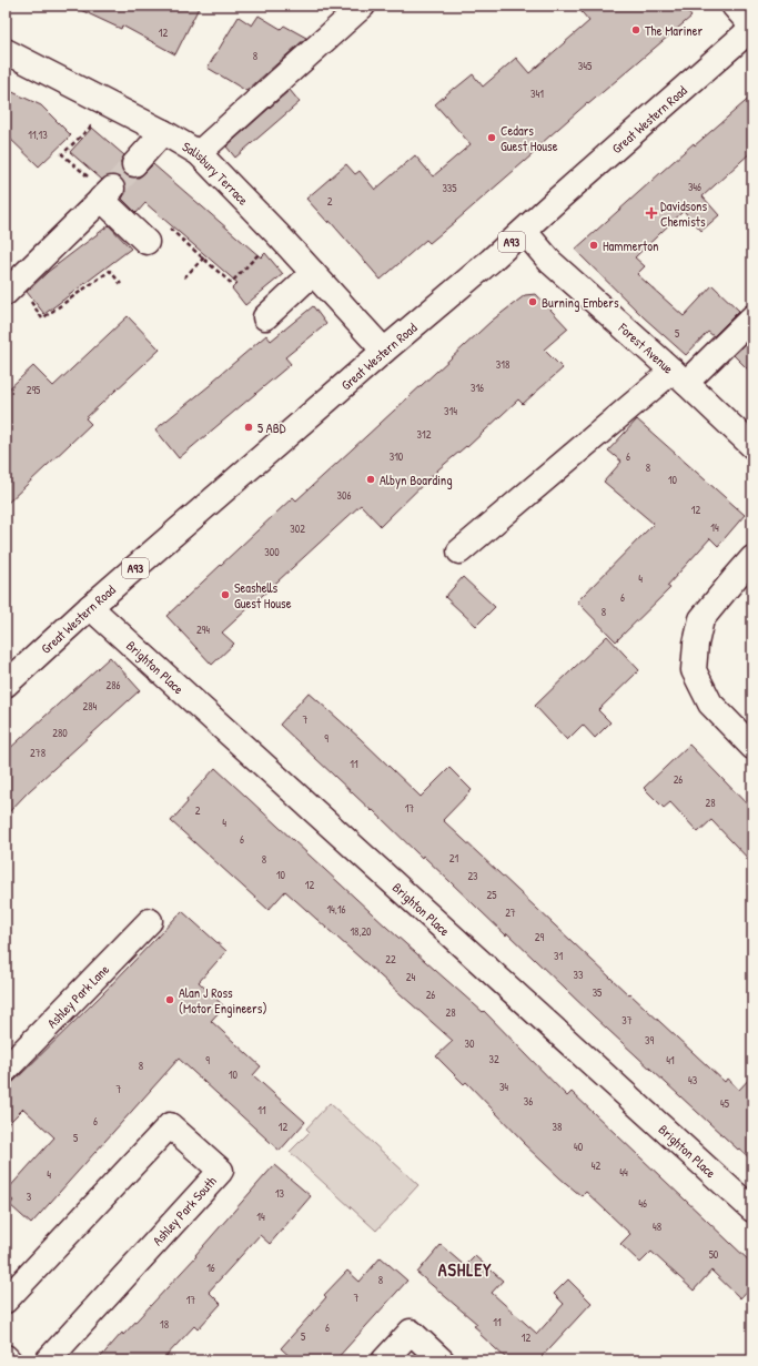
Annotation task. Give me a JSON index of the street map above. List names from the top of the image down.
{
  "streets": {
    "street": [
      "Great Western Road",
      "Salisbury Terrace",
      "A93",
      "Forest Avenue",
      "Brighton Place",
      "Ashley Park Lane",
      "Ashley Park South"
    ]
  },
  "crossings": [
    ["Great Western Road", "Salisbury Terrace"],
    ["Great Western Road", "Forest Avenue"],
    ["Great Western Road", "Brighton Place"]
  ],
  "districts": ["ASHLEY"],
  "places": {
    "other": [
      "The Mariner",
      "Cedars Guest House",
      "Hammerton",
      "Burning Embers",
      "5 ABD",
      "Albyn Boarding",
      "Seashells Guest House",
      "Alan J Ross (Motor Engineers)"
    ],
    "health": ["Davidsons Chemists"]
  },
  "house_numbers": [
    "12",
    "8",
    "345",
    "341",
    "11,13",
    "346",
    "335",
    "2",
    "5",
    "318",
    "316",
    "295",
    "314",
    "312",
    "310",
    "6",
    "8",
    "10",
    "306",
    "12",
    "14",
    "302",
    "300",
    "4",
    "6",
    "8",
    "294",
    "286",
    "284",
    "7",
    "280",
    "9",
    "278",
    "11",
    "26",
    "28",
    "17",
    "2",
    "4",
    "6",
    "21",
    "8",
    "10",
    "23",
    "12",
    "25",
    "14,16",
    "27",
    "18,20",
    "29",
    "31",
    "22",
    "33",
    "24",
    "35",
    "26",
    "28",
    "37",
    "39",
    "30",
    "32",
    "9",
    "41",
    "8",
    "10",
    "43",
    "34",
    "7",
    "36",
    "45",
    "11",
    "6",
    "12",
    "38",
    "5",
    "40",
    "42",
    "44",
    "4",
    "13",
    "3",
    "46",
    "14",
    "48",
    "50",
    "16",
    "8",
    "7",
    "17",
    "11",
    "18",
    "6",
    "5",
    "12"
  ]
}
